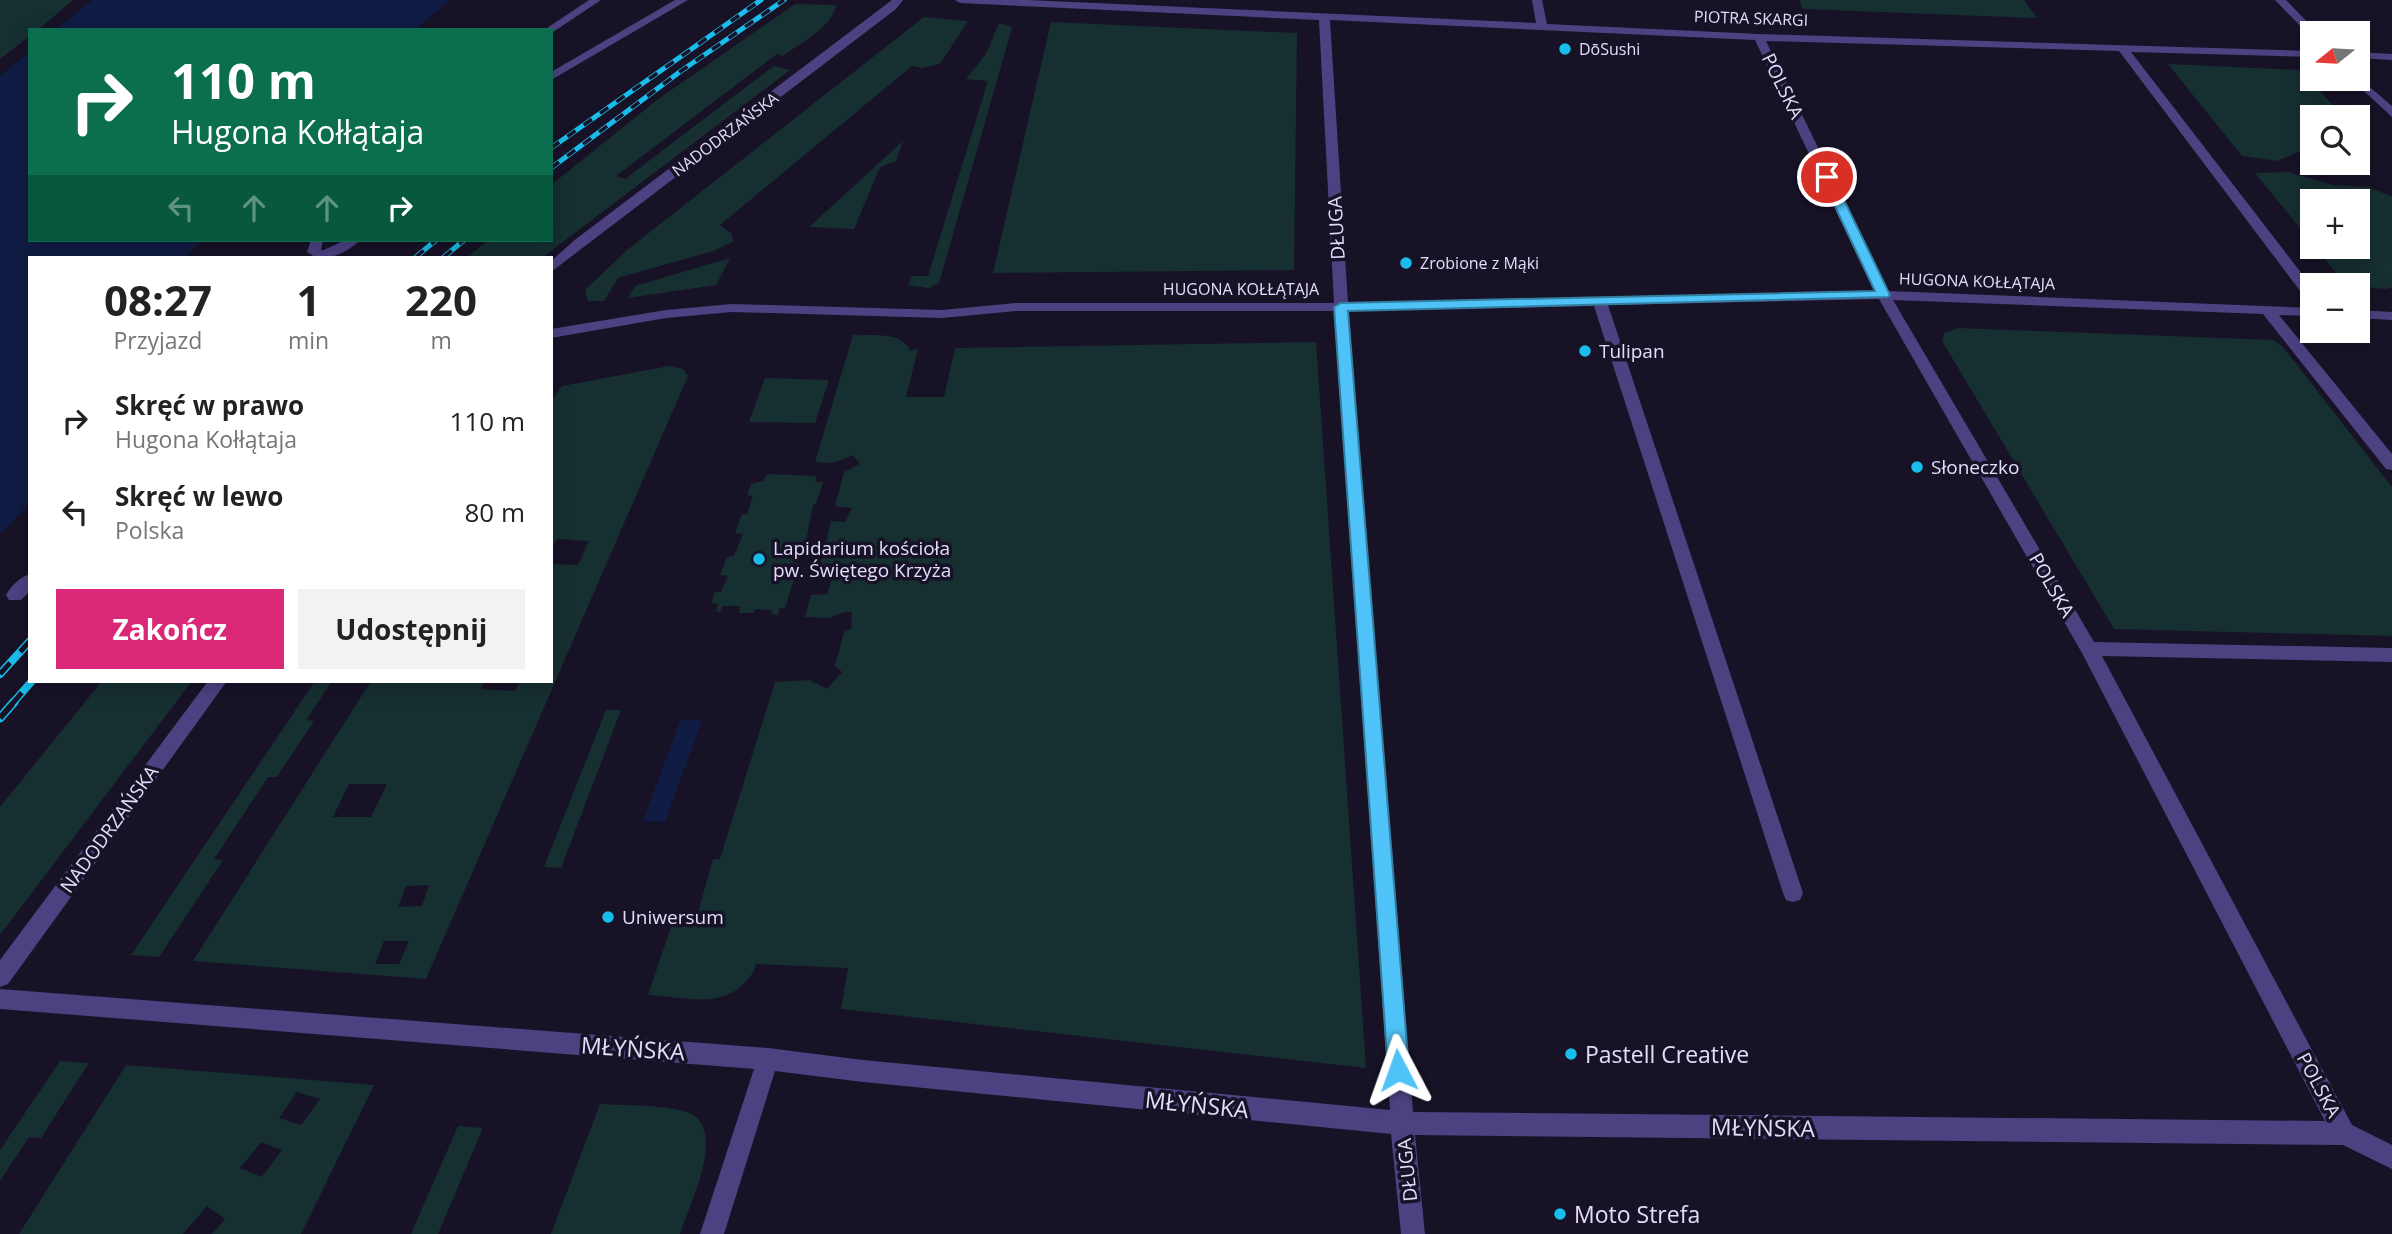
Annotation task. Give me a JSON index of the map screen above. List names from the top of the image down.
{
  "streets": {
    "street": [
      "PIOTRA SKARGI",
      "POLSKA",
      "NADODRZAŃSKA",
      "DŁUGA",
      "HUGONA KOŁŁĄTAJA",
      "MŁYŃSKA"
    ]
  },
  "crossings": [
    ["PIOTRA SKARGI", "POLSKA"],
    ["PIOTRA SKARGI", "DŁUGA"],
    ["POLSKA", "HUGONA KOŁŁĄTAJA"],
    ["POLSKA", "MŁYŃSKA"],
    ["DŁUGA", "HUGONA KOŁŁĄTAJA"],
    ["DŁUGA", "MŁYŃSKA"]
  ],
  "places": [
    "DōSushi",
    "Zrobione z Mąki",
    "Tulipan",
    "Słoneczko",
    "Lapidarium kościoła pw. Świętego Krzyża",
    "Uniwersum",
    "Pastell Creative",
    "Moto Strefa"
  ],
  "north": "left",
  "page": {
    "map_buttons": ["+", "−"],
    "turn": ["110 m", "Hugona Kołłątaja"],
    "eta": [
      "08:27",
      "Przyjazd",
      "1",
      "min",
      "220",
      "m"
    ],
    "list": [
      {
        "name": "Skręć w prawo",
        "note": "Hugona Kołłątaja",
        "value": "110 m"
      },
      {
        "name": "Skręć w lewo",
        "note": "Polska",
        "value": "80 m"
      }
    ],
    "buttons": ["Zakończ", "Udostępnij"]
  }
}
